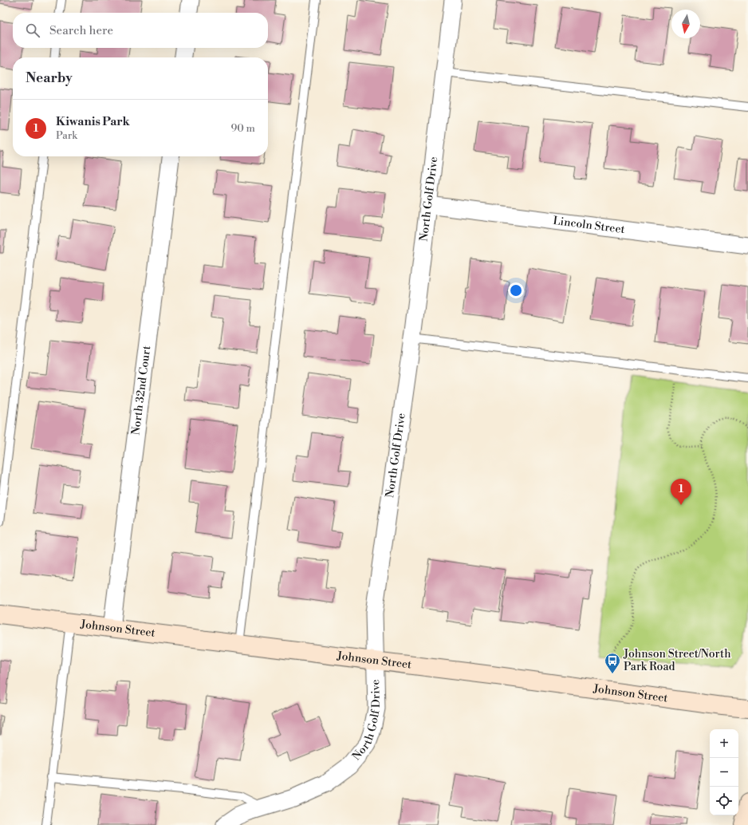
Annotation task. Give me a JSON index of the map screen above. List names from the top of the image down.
{
  "streets": {
    "street": [
      "North Golf Drive",
      "Lincoln Street",
      "North 32nd Court",
      "Johnson Street"
    ]
  },
  "crossings": [
    ["North Golf Drive", "Lincoln Street"],
    ["North Golf Drive", "Johnson Street"],
    ["North 32nd Court", "Johnson Street"]
  ],
  "places": {
    "bus stop": ["Johnson Street/North Park Road"]
  },
  "north": "bottom",
  "page": {
    "search": "Search here",
    "heading": "Nearby",
    "list": [
      {
        "mark": "1",
        "name": "Kiwanis Park",
        "note": "Park",
        "value": "90 m"
      }
    ],
    "pins": "1",
    "map_buttons": ["+", "−"]
  }
}
